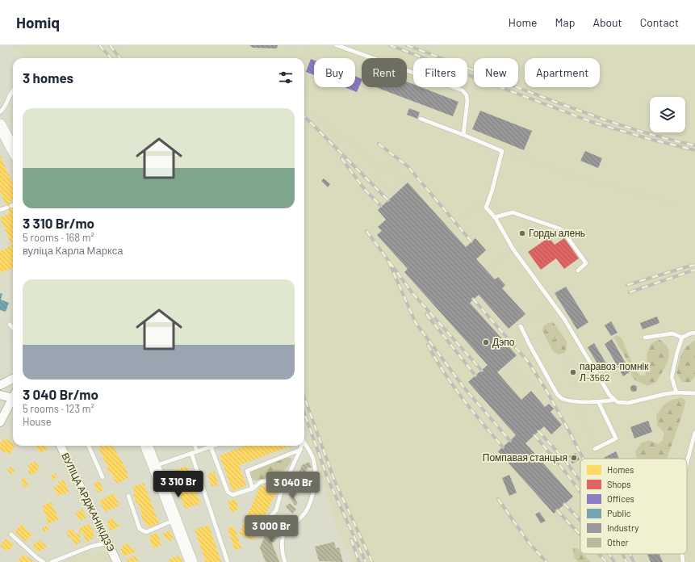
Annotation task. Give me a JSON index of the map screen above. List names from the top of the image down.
{
  "streets": {
    "street": ["ВУЛІЦА АРДЖАНІКІДЗЭ"]
  },
  "places": [
    "Горды алень",
    "Дэпо",
    "паравоз-помнік Л-3562",
    "Помпавая станцыя"
  ],
  "legend": [
    "Homes",
    "Shops",
    "Offices",
    "Public",
    "Industry",
    "Other"
  ],
  "page": {
    "header": "Homiq",
    "nav": [
      "Home",
      "Map",
      "About",
      "Contact"
    ],
    "chip": [
      "Buy",
      "Rent",
      "Filters",
      "New",
      "Apartment"
    ],
    "heading": "3 homes",
    "list": [
      {
        "name": "3 310 Br/mo",
        "note": "5 rooms · 168 m² · вуліца Карла Маркса"
      },
      {
        "name": "3 040 Br/mo",
        "note": "5 rooms · 123 m² · House"
      }
    ],
    "price": ["3 310 Br", "3 040 Br", "3 000 Br"]
  }
}
